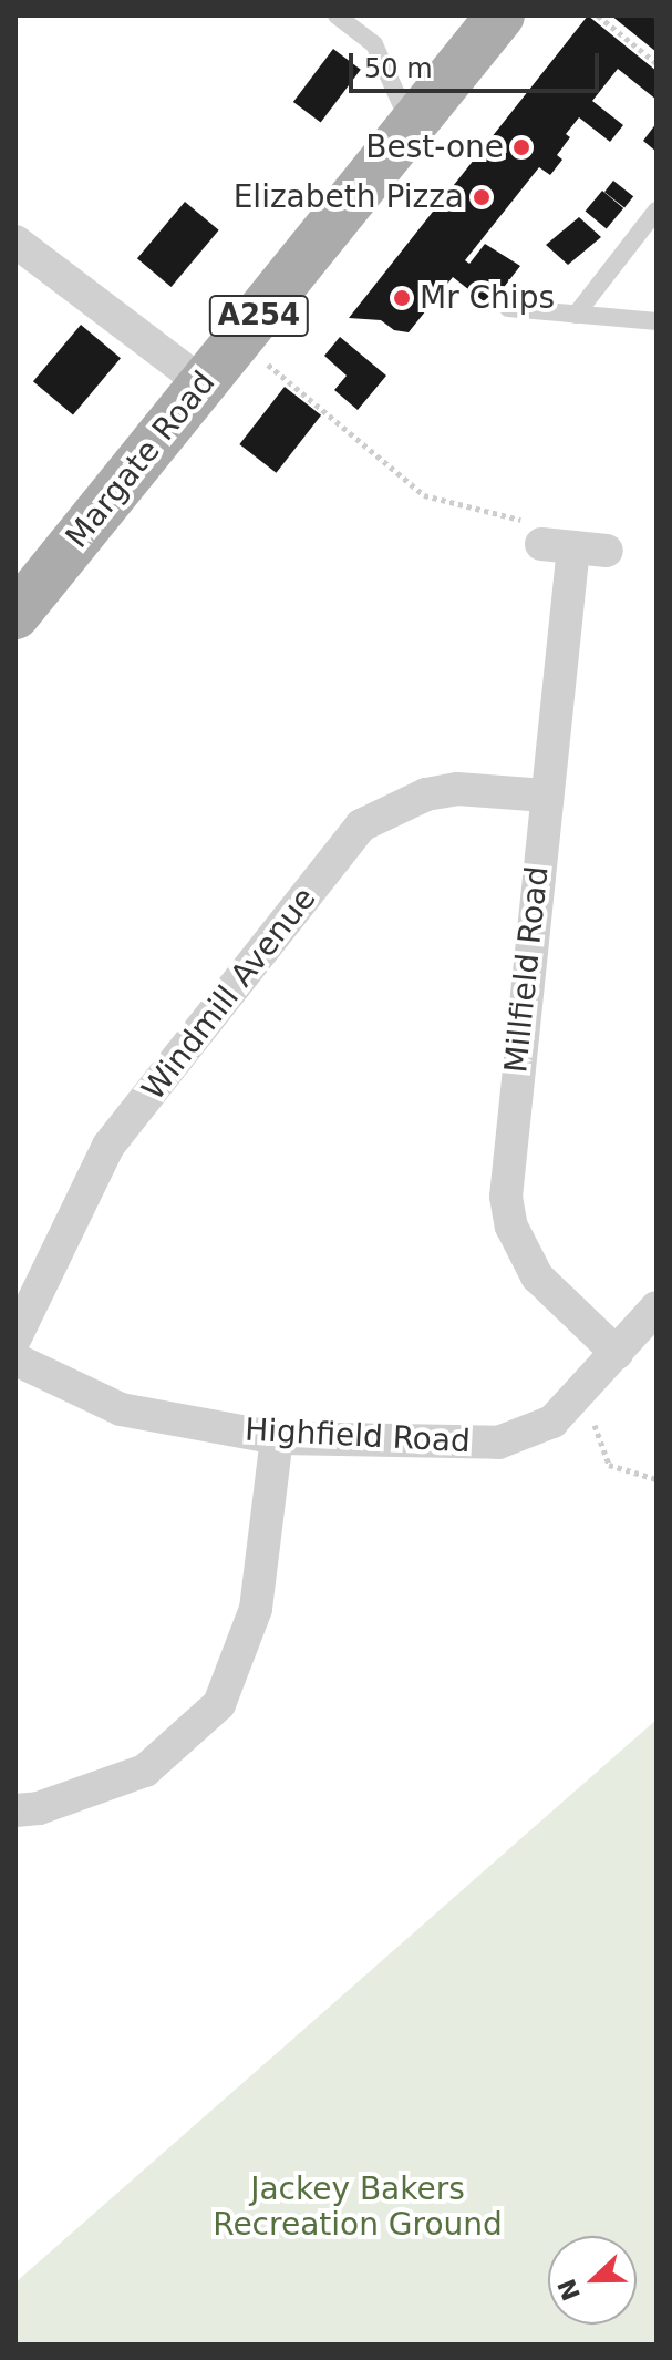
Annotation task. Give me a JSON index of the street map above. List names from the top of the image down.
{
  "streets": {
    "main road": ["A254", "Margate Road"],
    "street": ["Millfield Road", "Windmill Avenue", "Highfield Road"]
  },
  "crossings": [
    ["Millfield Road", "Windmill Avenue"],
    ["Millfield Road", "Highfield Road"]
  ],
  "parks": ["Jackey Bakers Recreation Ground"],
  "places": ["Best-one", "Elizabeth Pizza", "Mr Chips"],
  "scale_bar": "50 m",
  "north": "left"
}
